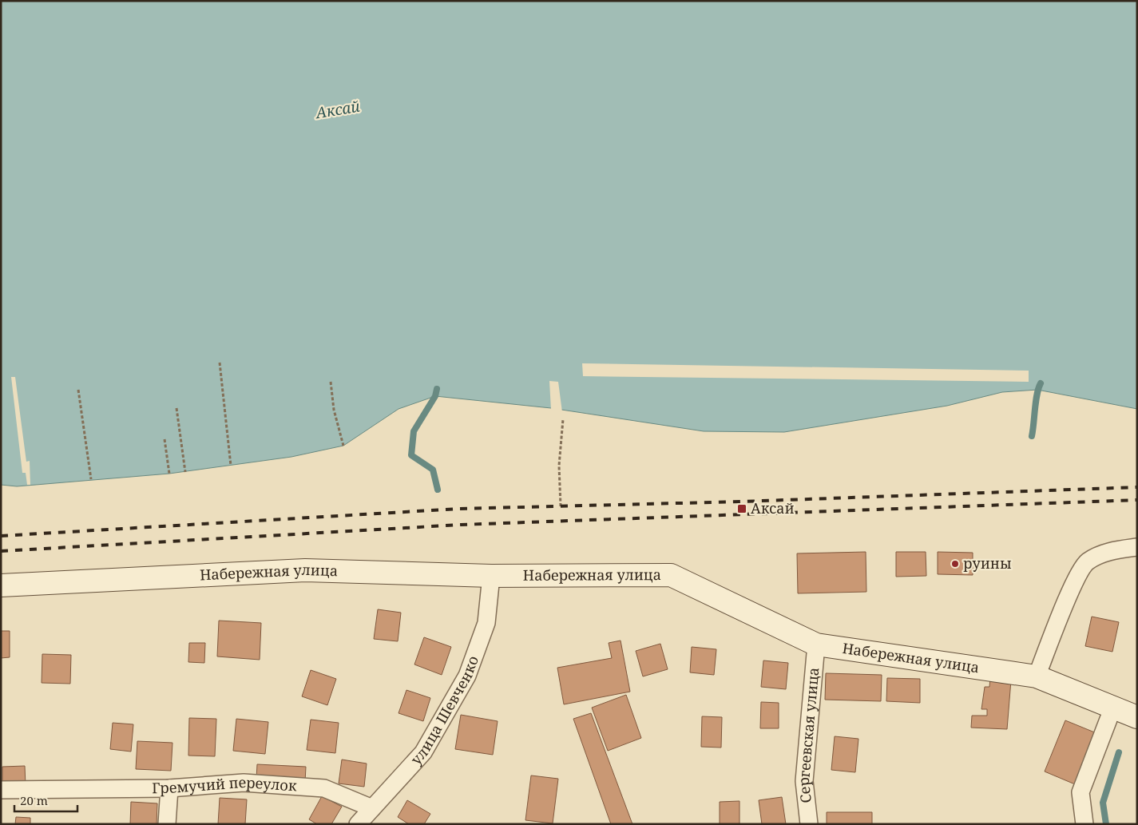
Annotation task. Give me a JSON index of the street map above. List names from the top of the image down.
{
  "streets": {
    "street": [
      "Набережная улица",
      "улица Шевченко",
      "Сергеевская улица",
      "Гремучий переулок"
    ]
  },
  "crossings": [
    ["Набережная улица", "улица Шевченко"],
    ["Набережная улица", "Сергеевская улица"],
    ["улица Шевченко", "Гремучий переулок"]
  ],
  "water": ["Аксай"],
  "places": {
    "transit": ["Аксай"],
    "other": ["руины"]
  },
  "scale_bar": "20 m"
}
